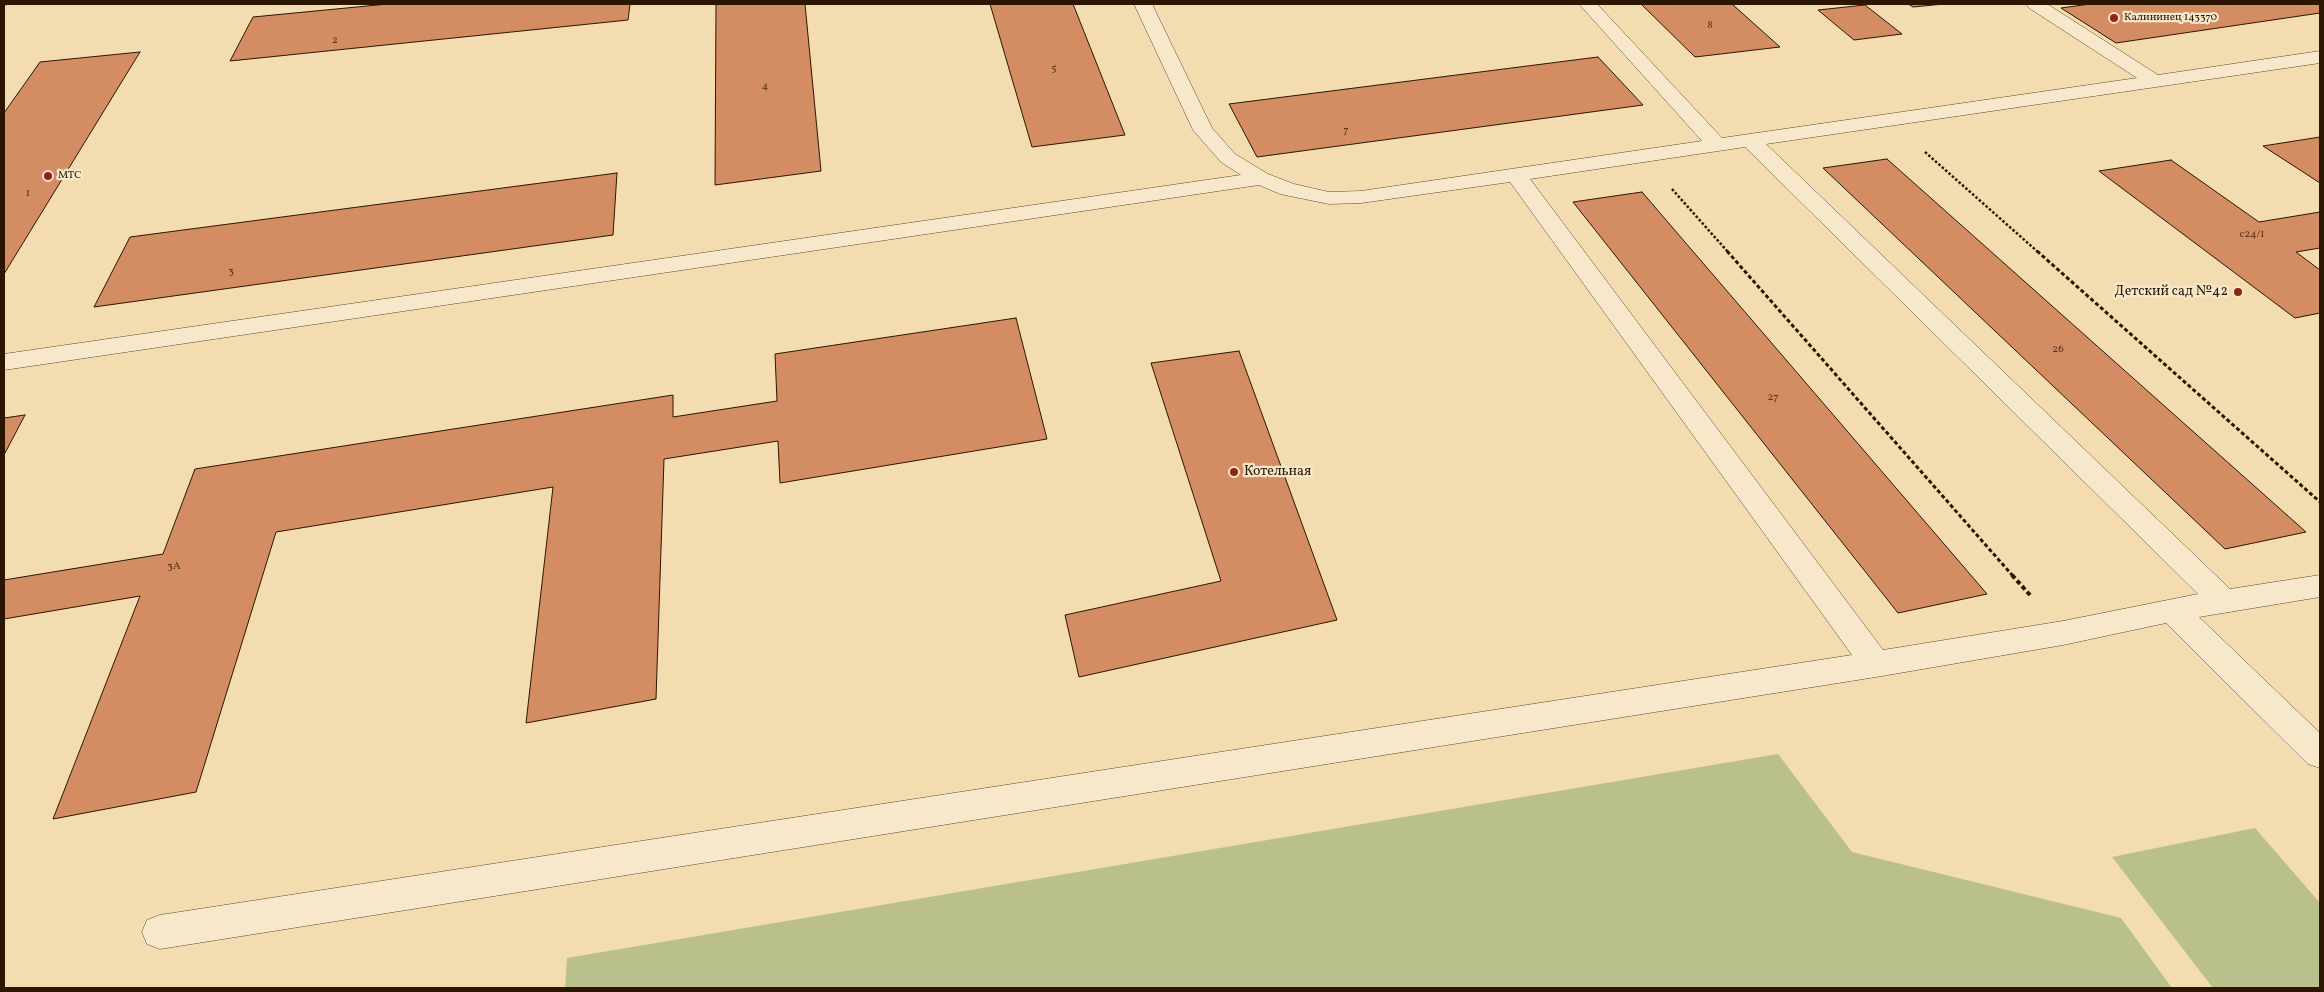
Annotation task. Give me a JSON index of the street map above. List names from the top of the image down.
{
  "places": [
    "Калининец 143370",
    "МТС",
    "Детский сад №42",
    "Котельная"
  ],
  "house_numbers": [
    "8",
    "2",
    "5",
    "4",
    "7",
    "1",
    "с24/1",
    "3",
    "26",
    "27",
    "3А"
  ]
}
